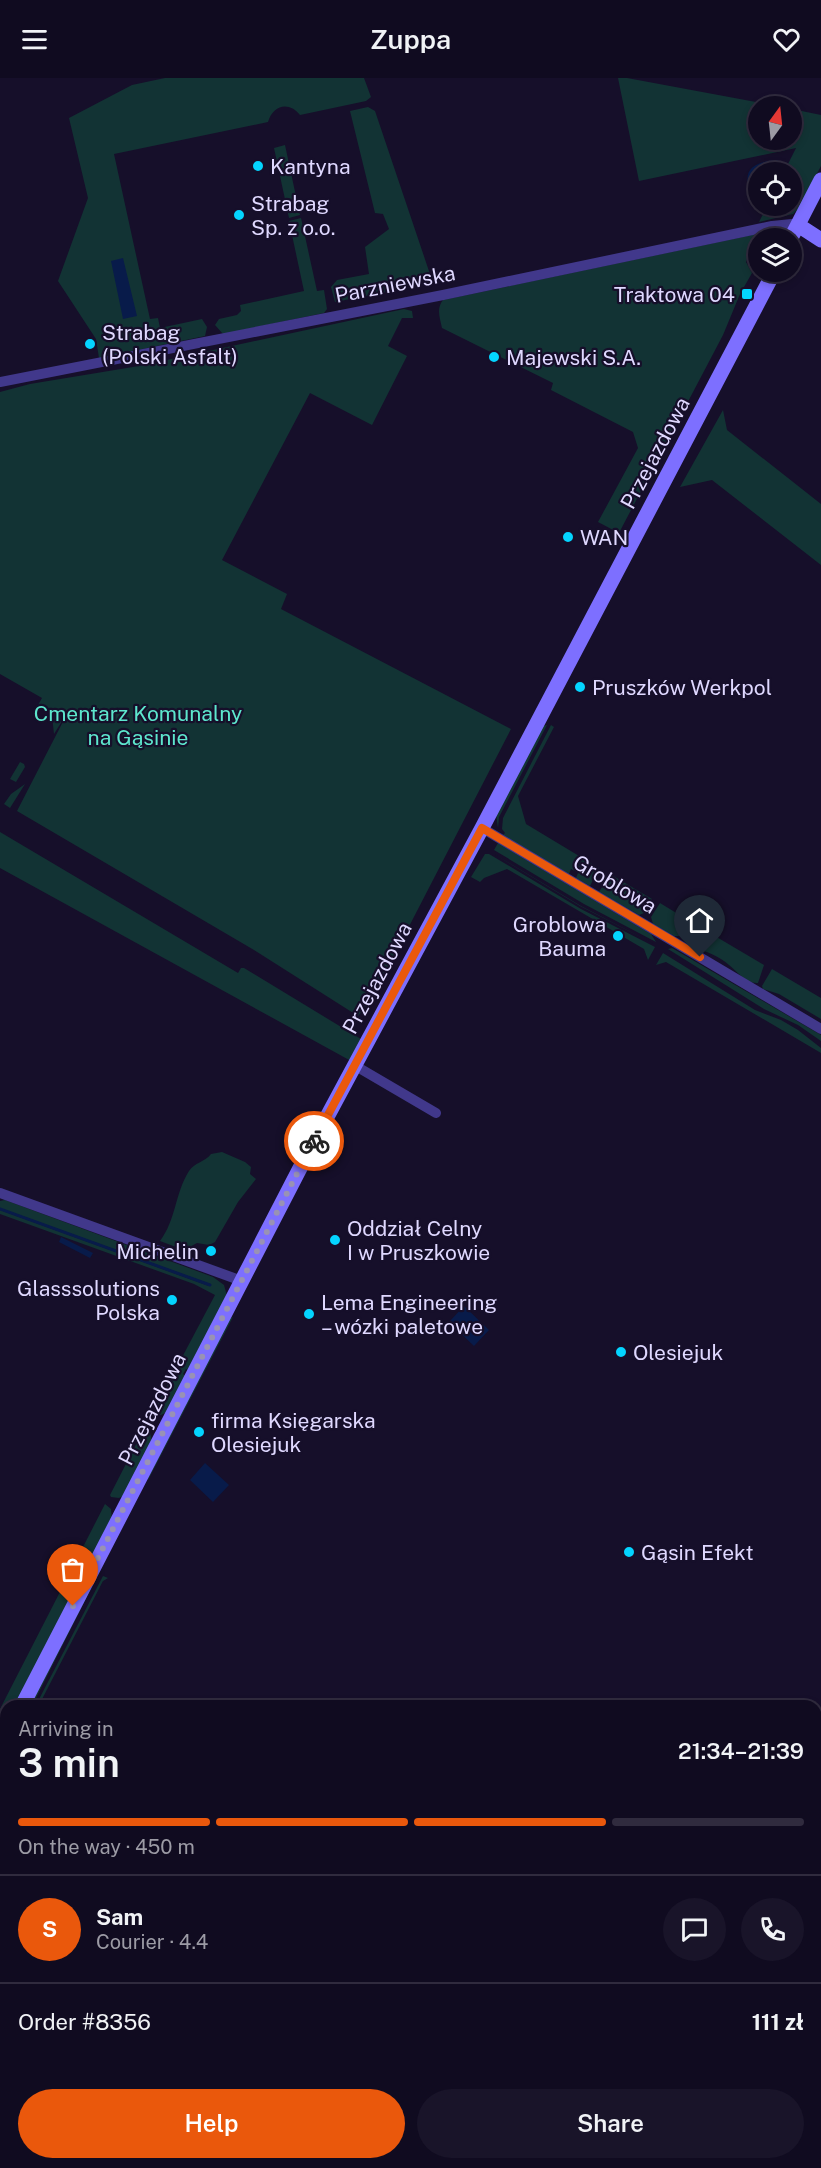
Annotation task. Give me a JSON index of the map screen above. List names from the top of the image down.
{
  "streets": {
    "street": ["Parzniewska", "Przejazdowa", "Groblowa"]
  },
  "crossings": [
    ["Przejazdowa", "Groblowa"]
  ],
  "parks": ["Cmentarz Komunalny na Gąsinie"],
  "places": {
    "other": [
      "Kantyna",
      "Strabag Sp. z o.o.",
      "Strabag (Polski Asfalt)",
      "Majewski S.A.",
      "WAN",
      "Pruszków Werkpol",
      "Groblowa Bauma",
      "Oddział Celny I w Pruszkowie",
      "Michelin",
      "Glasssolutions Polska",
      "Lema Engineering – wózki paletowe",
      "Olesiejuk",
      "firma Księgarska Olesiejuk",
      "Gąsin Efekt"
    ],
    "transit": ["Traktowa 04"]
  },
  "north": "top",
  "page": {
    "header": "Zuppa",
    "heading": ["3 min", "Arriving in", "21:34–21:39"],
    "panel": [
      "Sam",
      "Courier · 4.4",
      "Order #8356",
      "111 zł"
    ],
    "bar": "On the way · 450 m",
    "round": "S",
    "buttons": ["Help", "Share"]
  }
}
